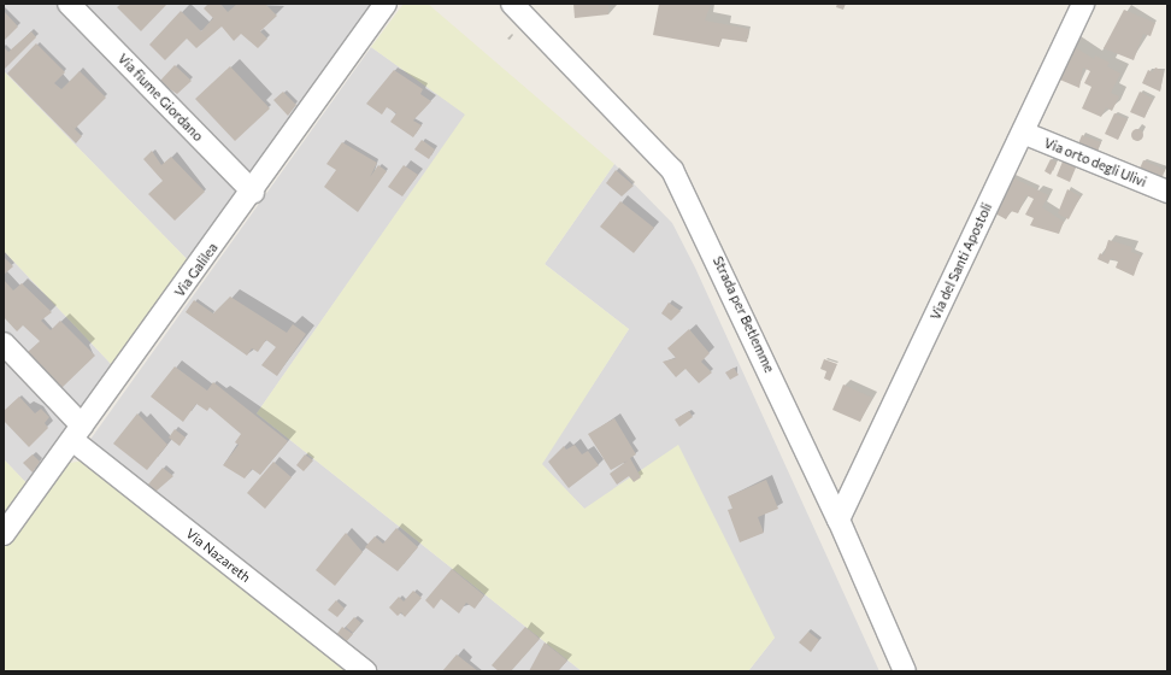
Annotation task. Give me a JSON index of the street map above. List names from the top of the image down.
{
  "streets": {
    "street": [
      "Via fiume Giordano",
      "Via orto degli Ulivi",
      "Via del Santi Apostoli",
      "Via Galilea",
      "Strada per Betlemme",
      "Via Nazareth"
    ]
  },
  "crossings": [
    ["Via fiume Giordano", "Via Galilea"],
    ["Via orto degli Ulivi", "Via del Santi Apostoli"],
    ["Via del Santi Apostoli", "Strada per Betlemme"],
    ["Via Galilea", "Via Nazareth"]
  ]
}
